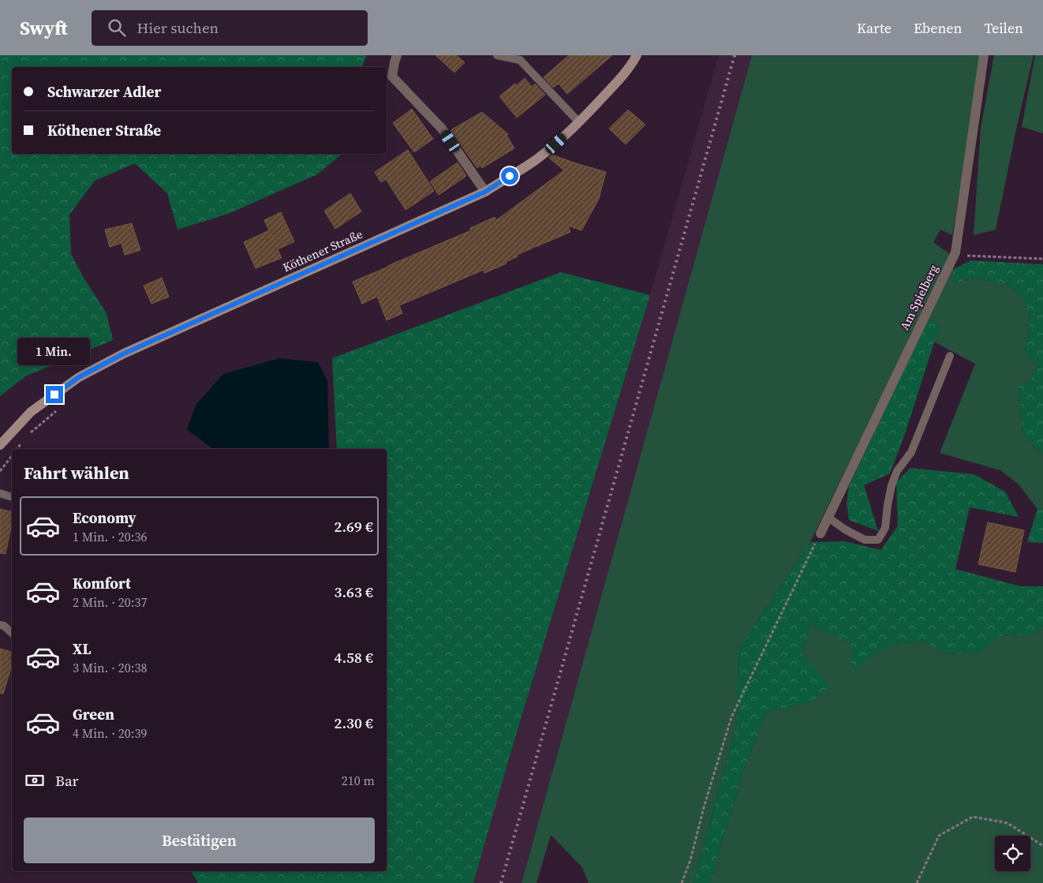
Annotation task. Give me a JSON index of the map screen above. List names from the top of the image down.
{
  "streets": {
    "main road": ["Köthener Straße"],
    "street": ["Am Spielberg"]
  },
  "page": {
    "header": "Swyft",
    "search": "Hier suchen",
    "nav": ["Karte", "Ebenen", "Teilen"],
    "banner": ["Schwarzer Adler", "Köthener Straße"],
    "bubble": "1 Min.",
    "heading": "Fahrt wählen",
    "list": [
      {
        "name": "Economy",
        "note": "1 Min. · 20:36",
        "value": "2.69 €"
      },
      {
        "name": "Komfort",
        "note": "2 Min. · 20:37",
        "value": "3.63 €"
      },
      {
        "name": "XL",
        "note": "3 Min. · 20:38",
        "value": "4.58 €"
      },
      {
        "name": "Green",
        "note": "4 Min. · 20:39",
        "value": "2.30 €"
      }
    ],
    "pay": ["Bar", "210 m"],
    "buttons": "Bestätigen"
  }
}
